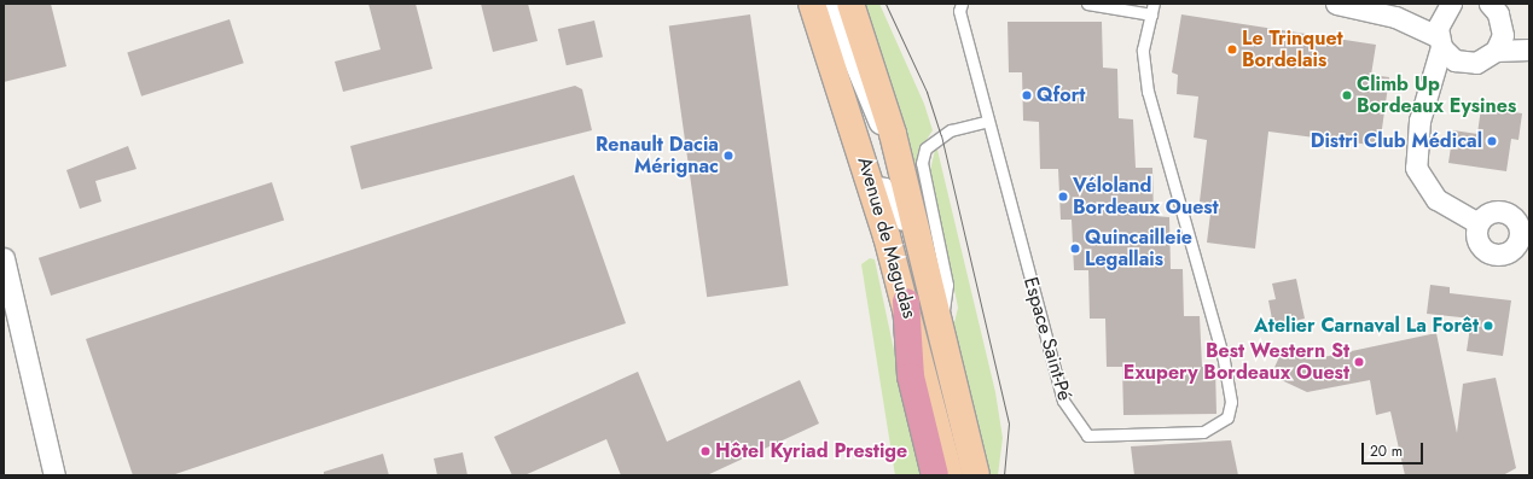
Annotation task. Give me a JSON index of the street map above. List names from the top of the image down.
{
  "streets": {
    "main road": ["Avenue de Magudas"],
    "lane": ["Espace Saint-Pé"]
  },
  "places": [
    "Le Trinquet Bordelais",
    "Qfort",
    "Climb Up Bordeaux Eysines",
    "Distri Club Médical",
    "Renault Dacia Mérignac",
    "Véloland Bordeaux Ouest",
    "Quincailleie Legallais",
    "Atelier Carnaval La Forêt",
    "Best Western St Exupery Bordeaux Ouest",
    "Hôtel Kyriad Prestige"
  ],
  "scale_bar": "20 m"
}
